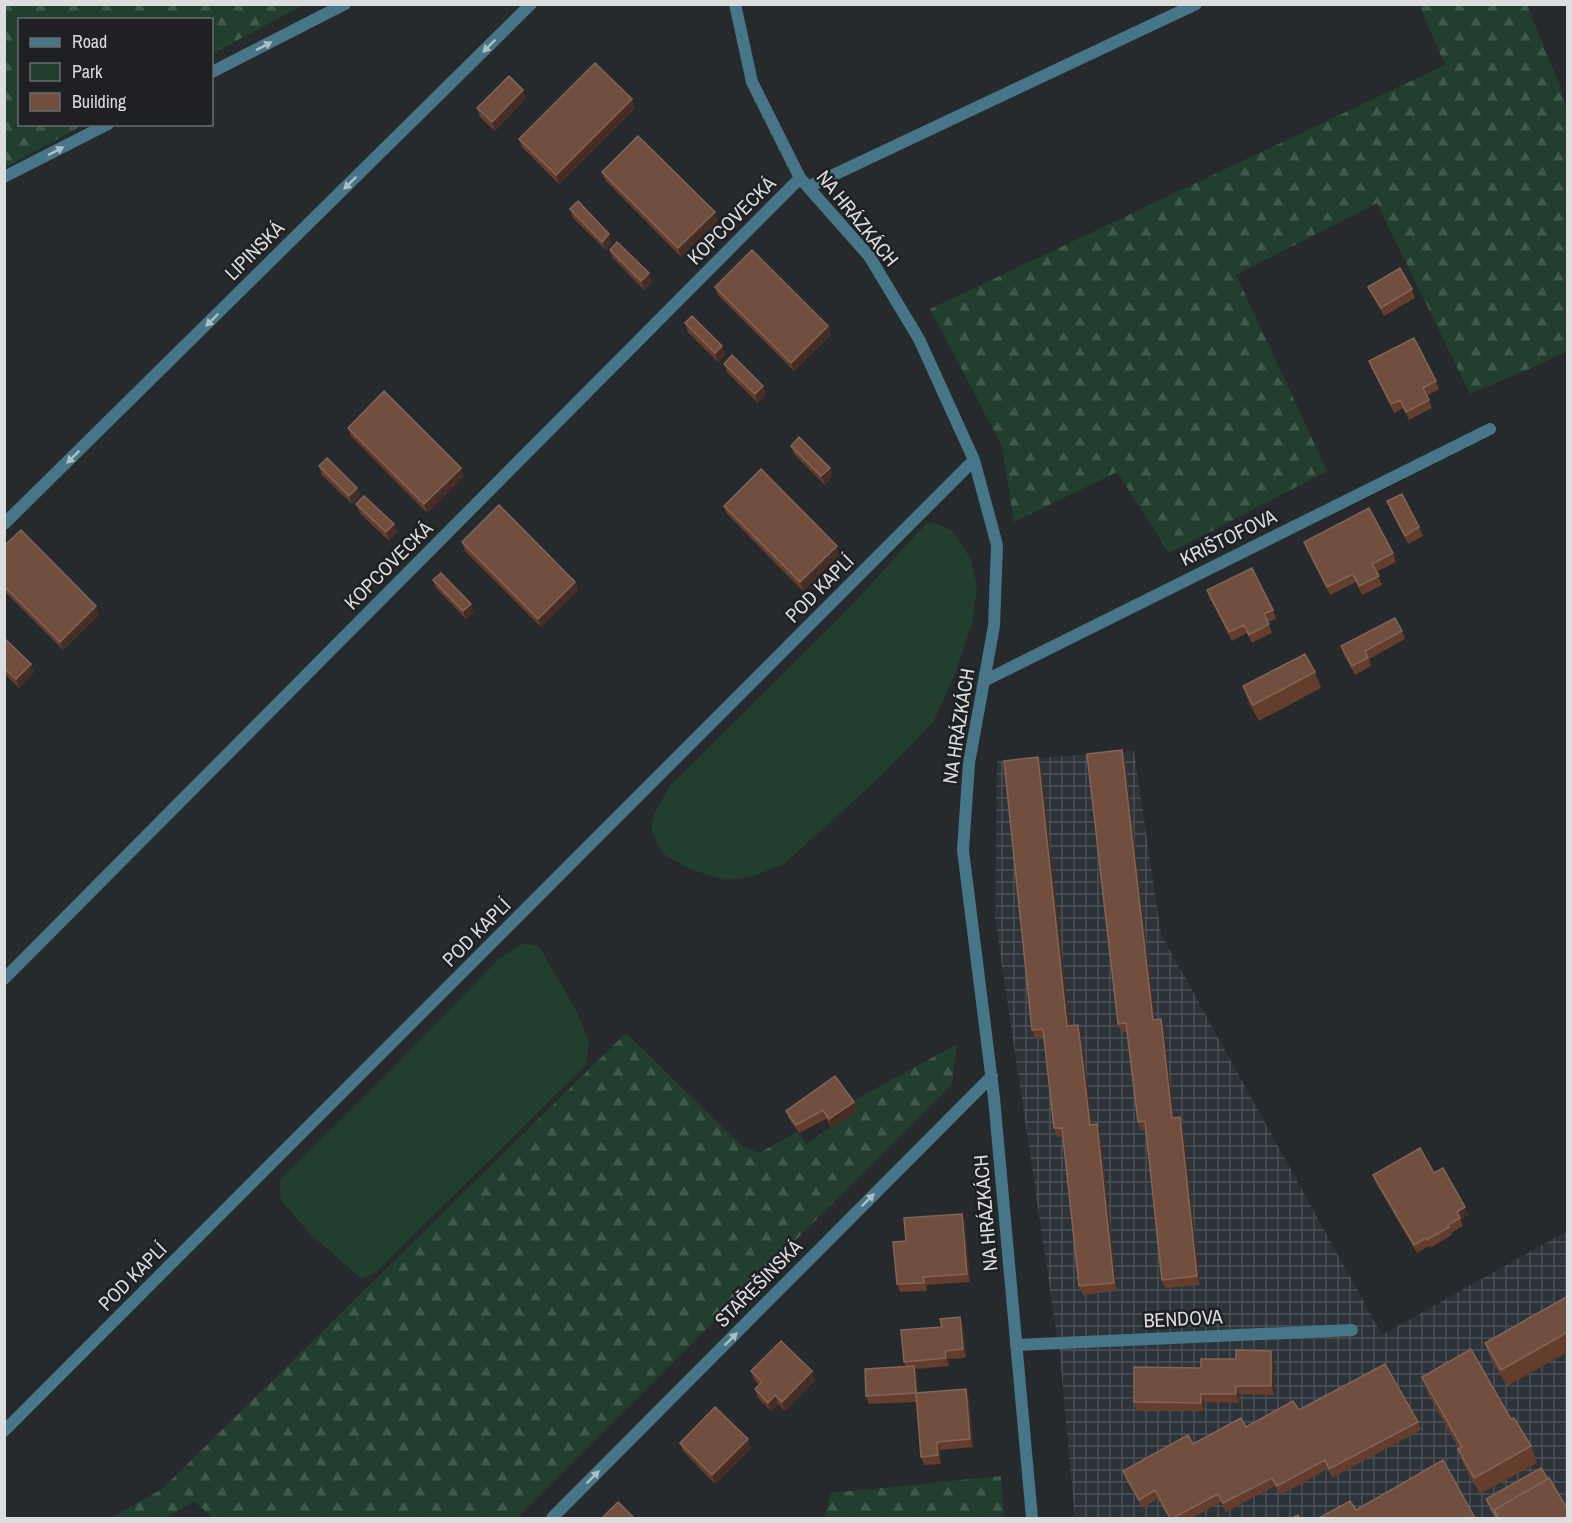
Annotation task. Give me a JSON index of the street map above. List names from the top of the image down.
{
  "streets": {
    "street": [
      "NA HRÁZKÁCH",
      "KOPCOVECKÁ",
      "LIPINSKÁ",
      "KRIŠTOFOVA",
      "POD KAPLÍ",
      "STAŘEŠINSKÁ",
      "BENDOVA"
    ]
  },
  "crossings": [
    ["NA HRÁZKÁCH", "KOPCOVECKÁ"],
    ["NA HRÁZKÁCH", "KRIŠTOFOVA"],
    ["NA HRÁZKÁCH", "POD KAPLÍ"],
    ["NA HRÁZKÁCH", "STAŘEŠINSKÁ"],
    ["NA HRÁZKÁCH", "BENDOVA"]
  ],
  "one_way": ["LIPINSKÁ", "STAŘEŠINSKÁ"],
  "legend": ["Road", "Park", "Building"]
}
